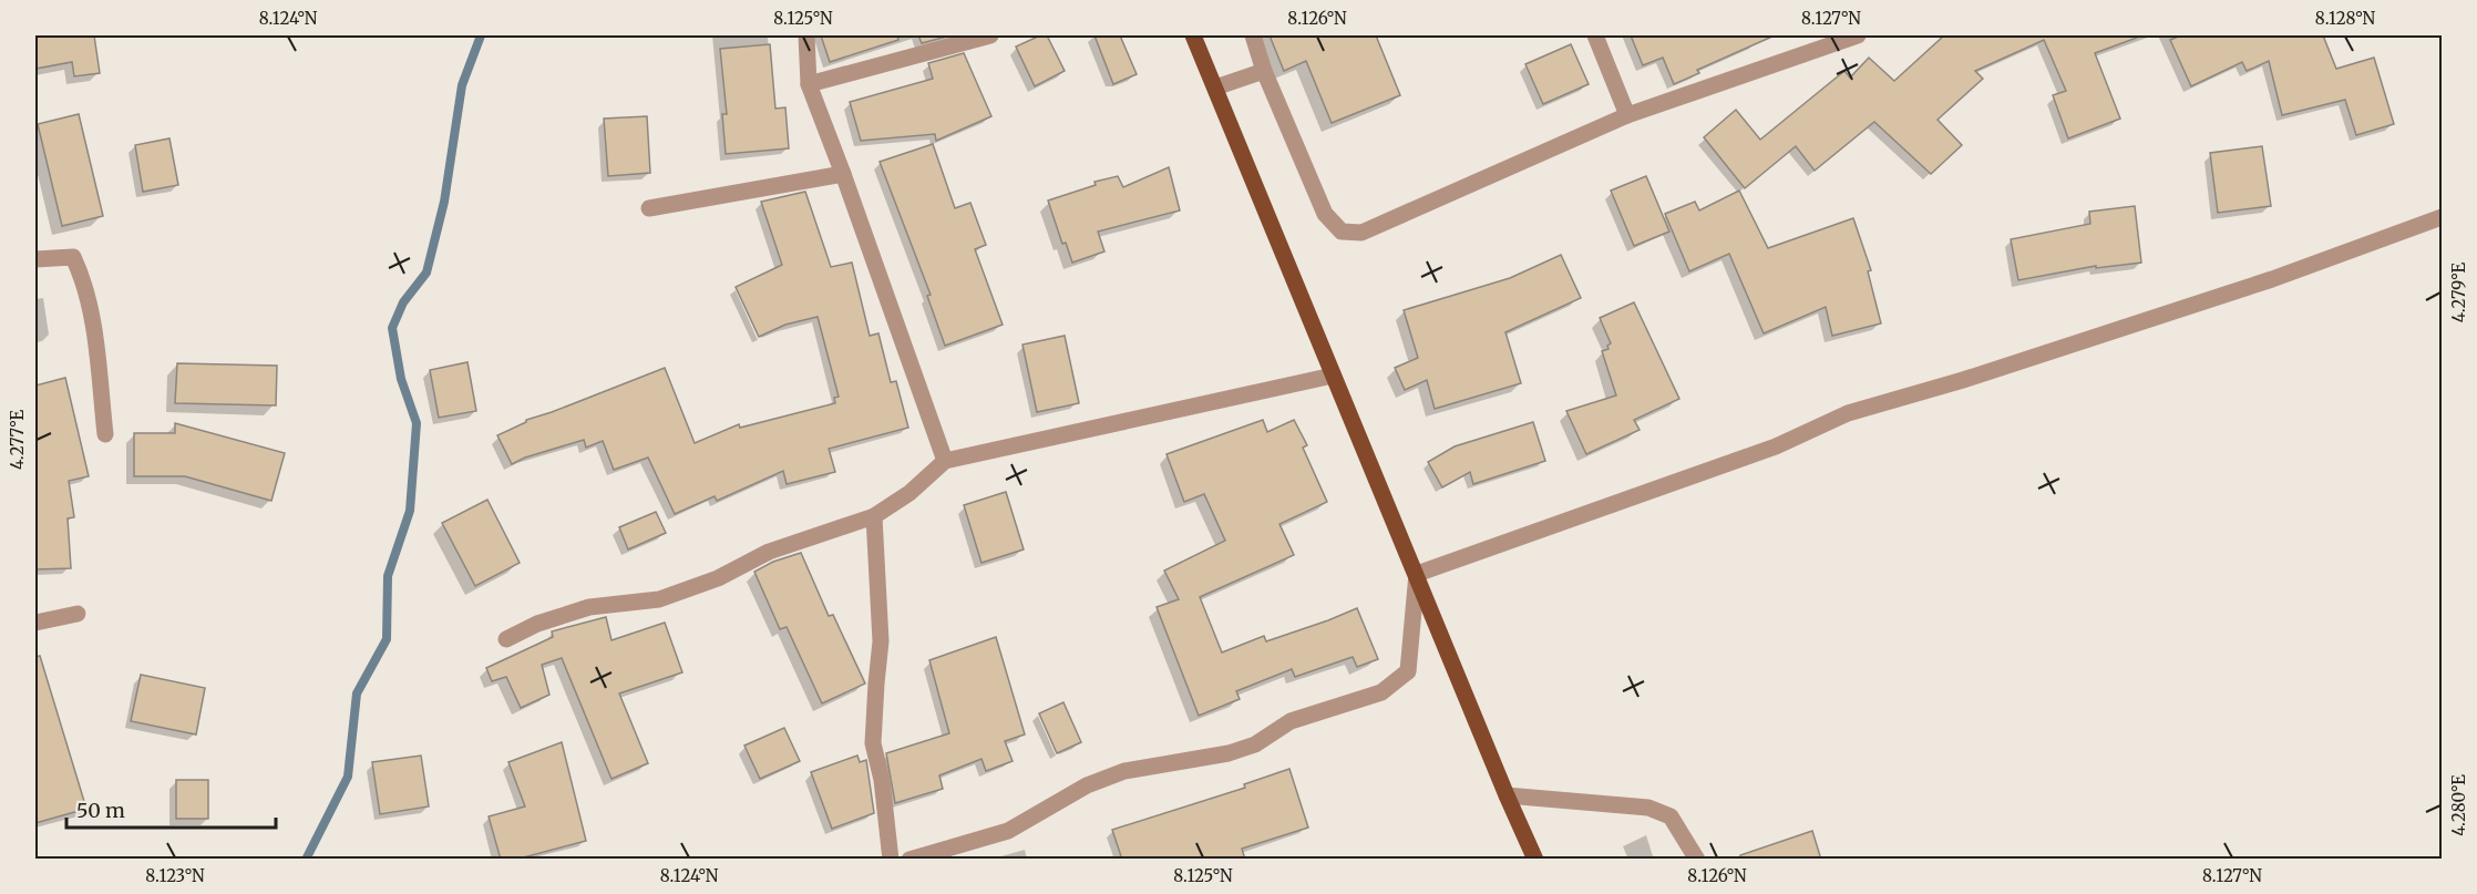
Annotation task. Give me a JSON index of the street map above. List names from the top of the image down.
{
  "scale_bar": "50 m",
  "coordinates": [
    "8.124°N",
    "8.125°N",
    "8.126°N",
    "8.127°N",
    "8.128°N",
    "4.279°E",
    "4.277°E",
    "4.280°E",
    "8.123°N"
  ]
}
